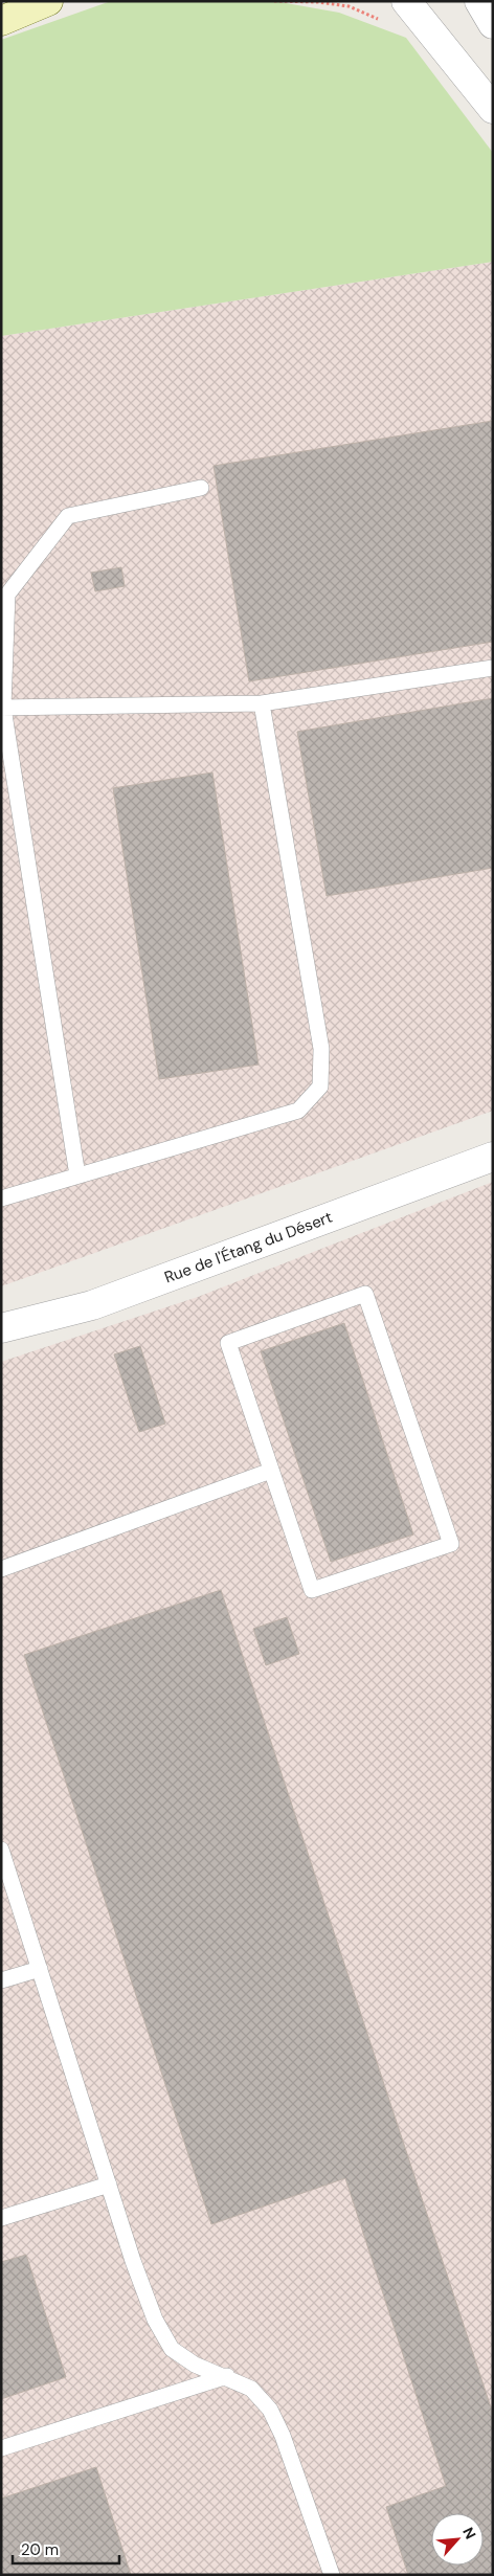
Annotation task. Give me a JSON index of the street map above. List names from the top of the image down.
{
  "streets": {
    "street": ["Rue de l'Étang du Désert"]
  },
  "scale_bar": "20 m",
  "north": "top right"
}
